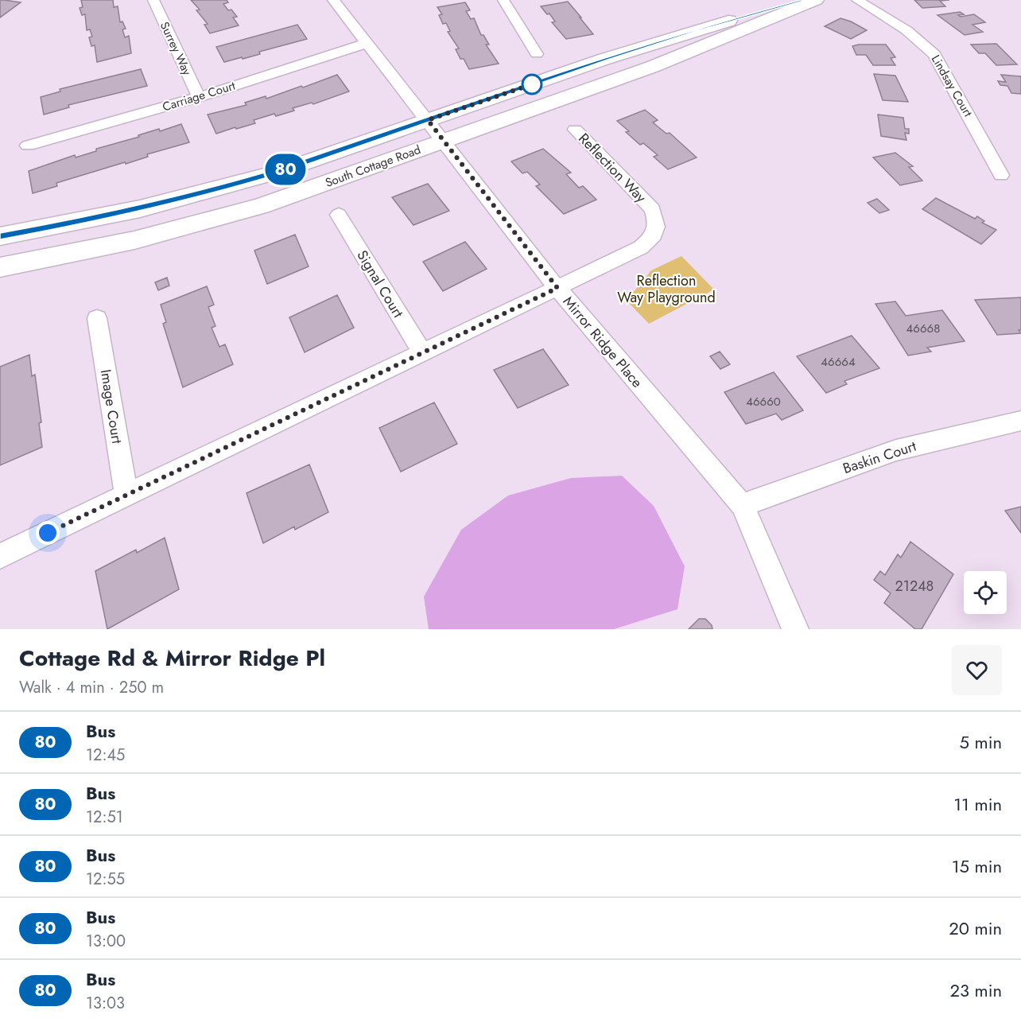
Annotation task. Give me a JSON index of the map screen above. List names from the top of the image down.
{
  "streets": {
    "street": [
      "Surrey Way",
      "Lindsay Court",
      "Carriage Court",
      "South Cottage Road",
      "Reflection Way",
      "Signal Court",
      "Mirror Ridge Place",
      "Image Court",
      "Baskin Court"
    ]
  },
  "crossings": [
    ["Surrey Way", "Carriage Court"],
    ["Carriage Court", "Mirror Ridge Place"],
    ["South Cottage Road", "Mirror Ridge Place"],
    ["Reflection Way", "Signal Court"],
    ["Reflection Way", "Mirror Ridge Place"],
    ["Reflection Way", "Image Court"],
    ["Mirror Ridge Place", "Baskin Court"]
  ],
  "parks": ["Reflection Way Playground"],
  "lines": ["bus line 80"],
  "house_numbers": [
    "46668",
    "46664",
    "46660",
    "21248"
  ],
  "page": {
    "on_map": "80",
    "heading": ["Cottage Rd & Mirror Ridge Pl", "Walk · 4 min · 250 m"],
    "list": [
      {
        "mark": "80",
        "name": "Bus",
        "note": "12:45",
        "value": "5 min"
      },
      {
        "mark": "80",
        "name": "Bus",
        "note": "12:51",
        "value": "11 min"
      },
      {
        "mark": "80",
        "name": "Bus",
        "note": "12:55",
        "value": "15 min"
      },
      {
        "mark": "80",
        "name": "Bus",
        "note": "13:00",
        "value": "20 min"
      },
      {
        "mark": "80",
        "name": "Bus",
        "note": "13:03",
        "value": "23 min"
      }
    ]
  }
}
